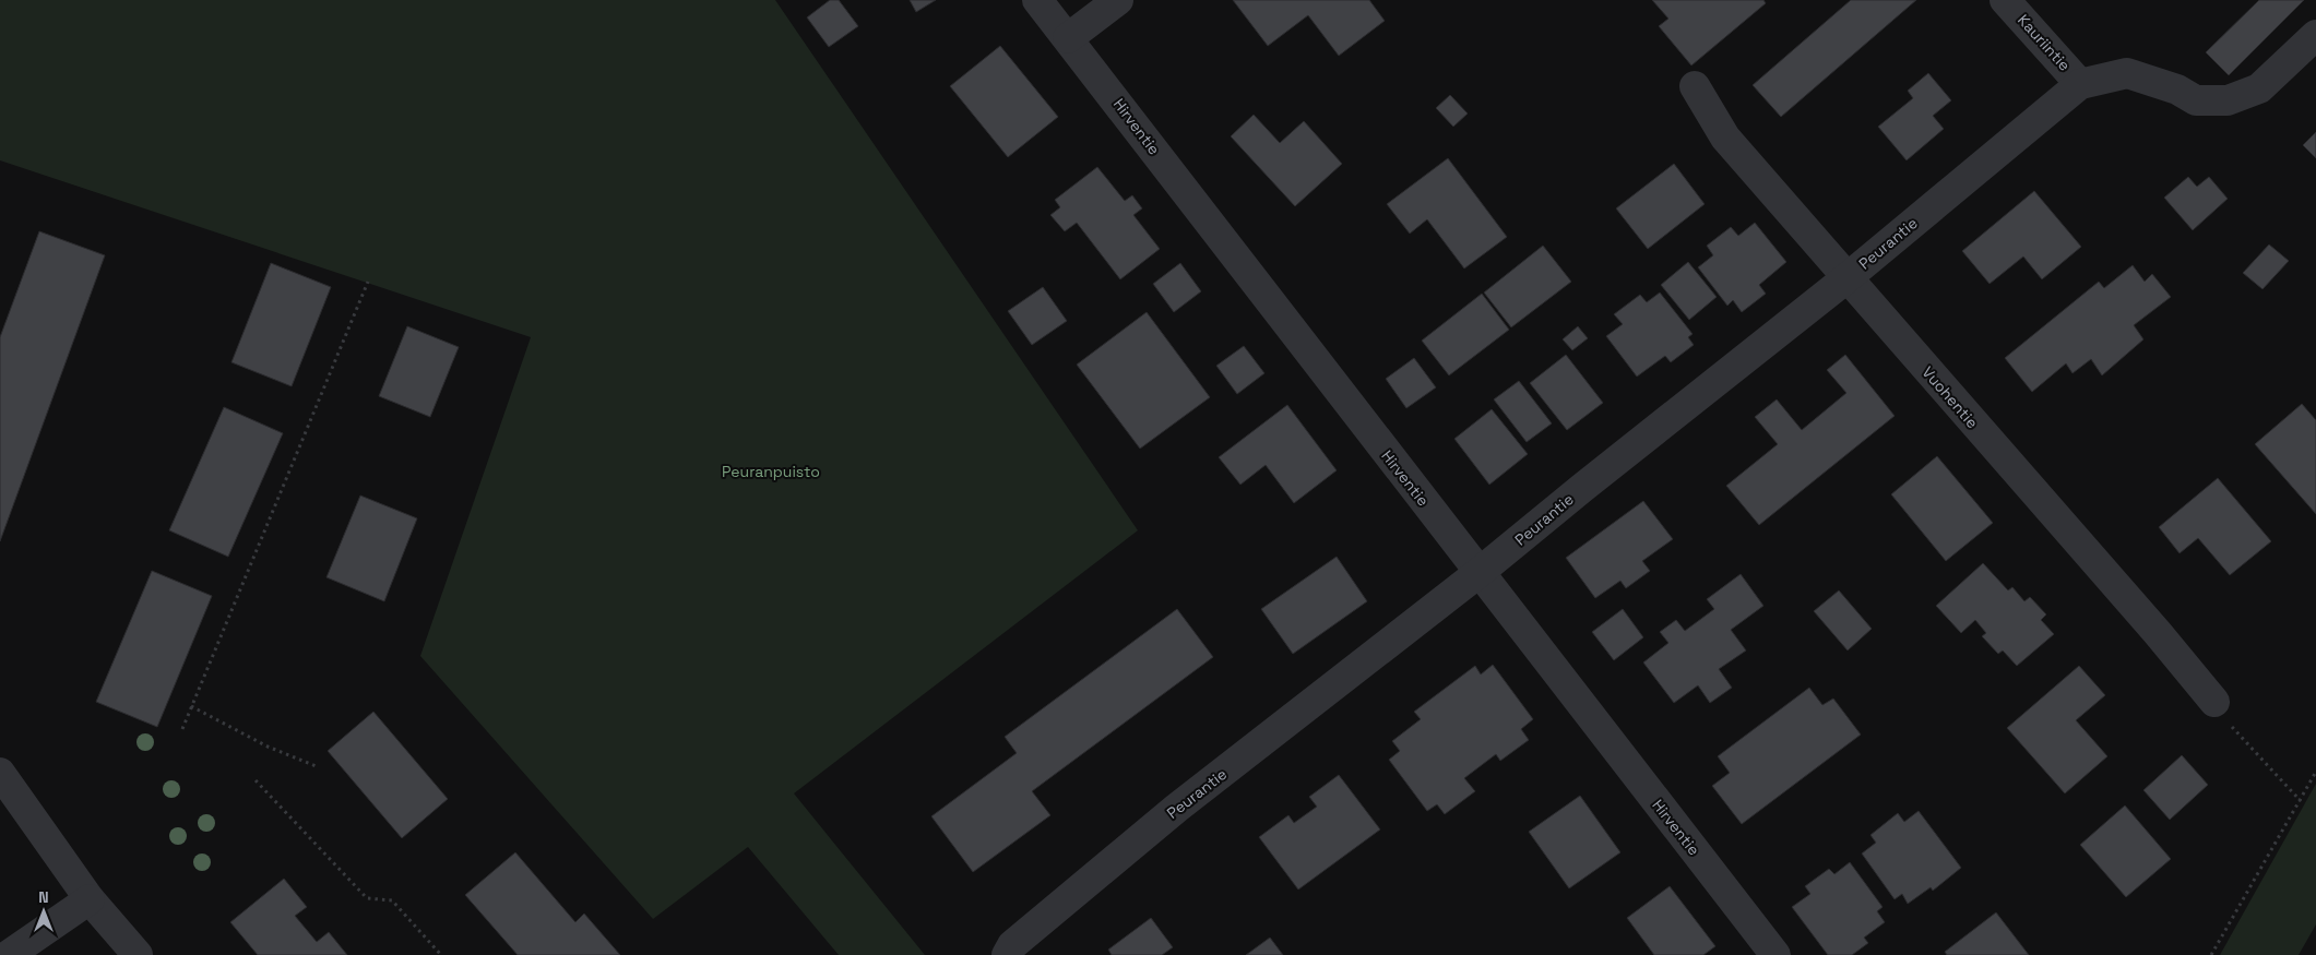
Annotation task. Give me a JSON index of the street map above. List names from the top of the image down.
{
  "streets": {
    "street": [
      "Kauriintie",
      "Hirventie",
      "Peurantie",
      "Vuohentie"
    ]
  },
  "crossings": [
    ["Kauriintie", "Peurantie"],
    ["Hirventie", "Peurantie"],
    ["Peurantie", "Vuohentie"]
  ],
  "parks": ["Peuranpuisto"],
  "north": "top"
}
